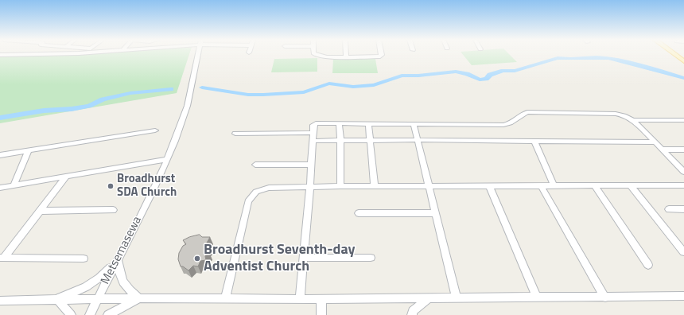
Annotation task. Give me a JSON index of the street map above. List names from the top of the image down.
{
  "streets": {
    "street": ["Metsemasewa"]
  },
  "places": ["Broadhurst SDA Church", "Broadhurst Seventh-day Adventist Church"]
}
